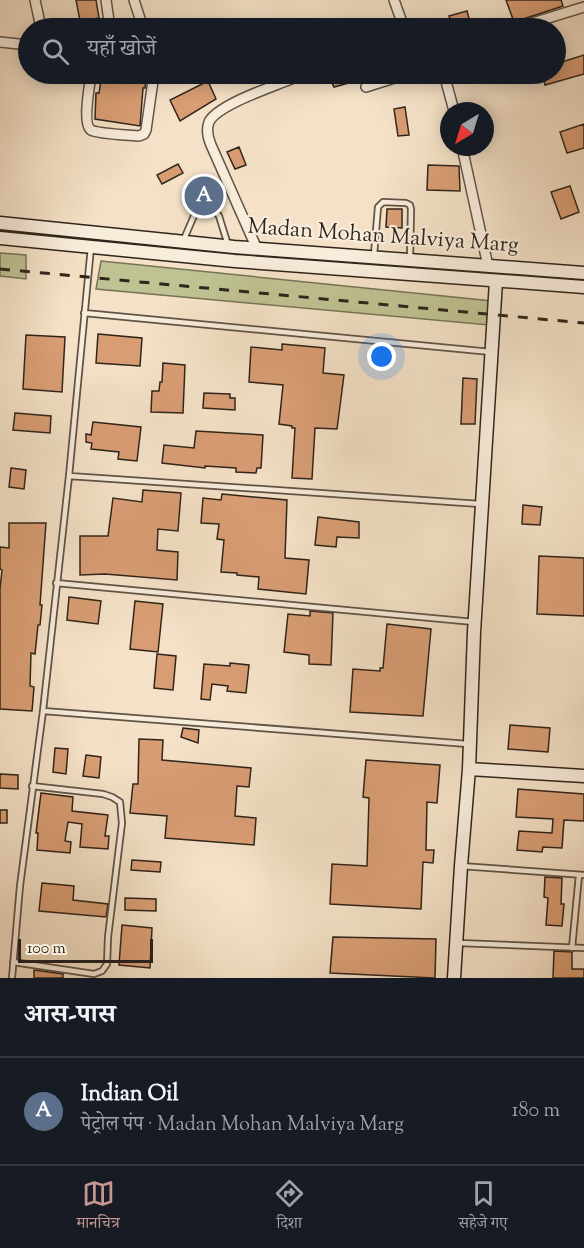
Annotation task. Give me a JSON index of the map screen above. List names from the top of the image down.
{
  "streets": {
    "main road": ["Madan Mohan Malviya Marg"]
  },
  "scale_bar": "100 m",
  "north": "bottom left",
  "page": {
    "search": "यहाँ खोजें",
    "pins": "A",
    "scale": "100 m",
    "heading": "आस-पास",
    "list": [
      {
        "mark": "A",
        "name": "Indian Oil",
        "note": "पेट्रोल पंप · Madan Mohan Malviya Marg",
        "value": "180 m"
      }
    ],
    "nav": ["मानचित्र", "दिशा", "सहेजे गए"]
  }
}
